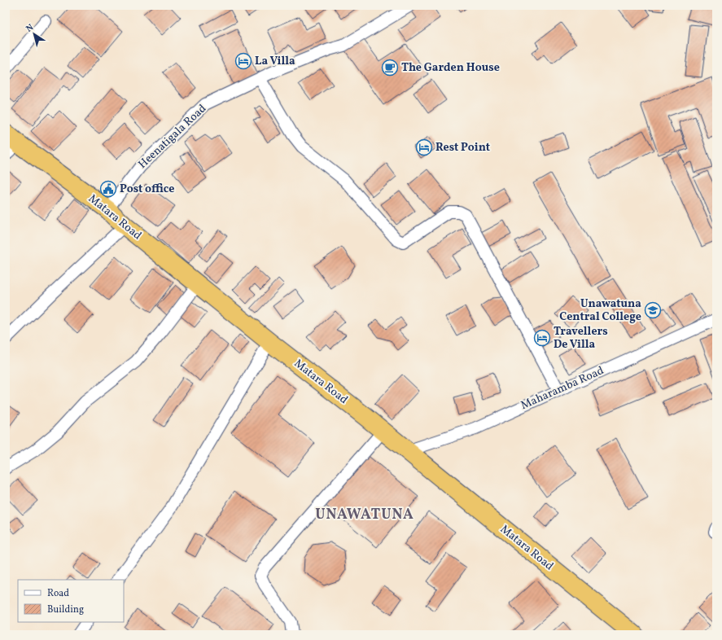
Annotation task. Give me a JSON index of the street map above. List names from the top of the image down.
{
  "streets": {
    "highway": ["Matara Road"],
    "street": ["Heenatigala Road", "Maharamba Road"]
  },
  "crossings": [
    ["Heenatigala Road", "Matara Road"],
    ["Matara Road", "Maharamba Road"]
  ],
  "districts": ["UNAWATUNA"],
  "places": {
    "hotel": ["La Villa", "Rest Point", "Travellers De Villa"],
    "cafe": ["The Garden House"],
    "public building": ["Post office"],
    "school or university": ["Unawatuna Central College"]
  },
  "legend": ["Road", "Building"],
  "north": "top left"
}
